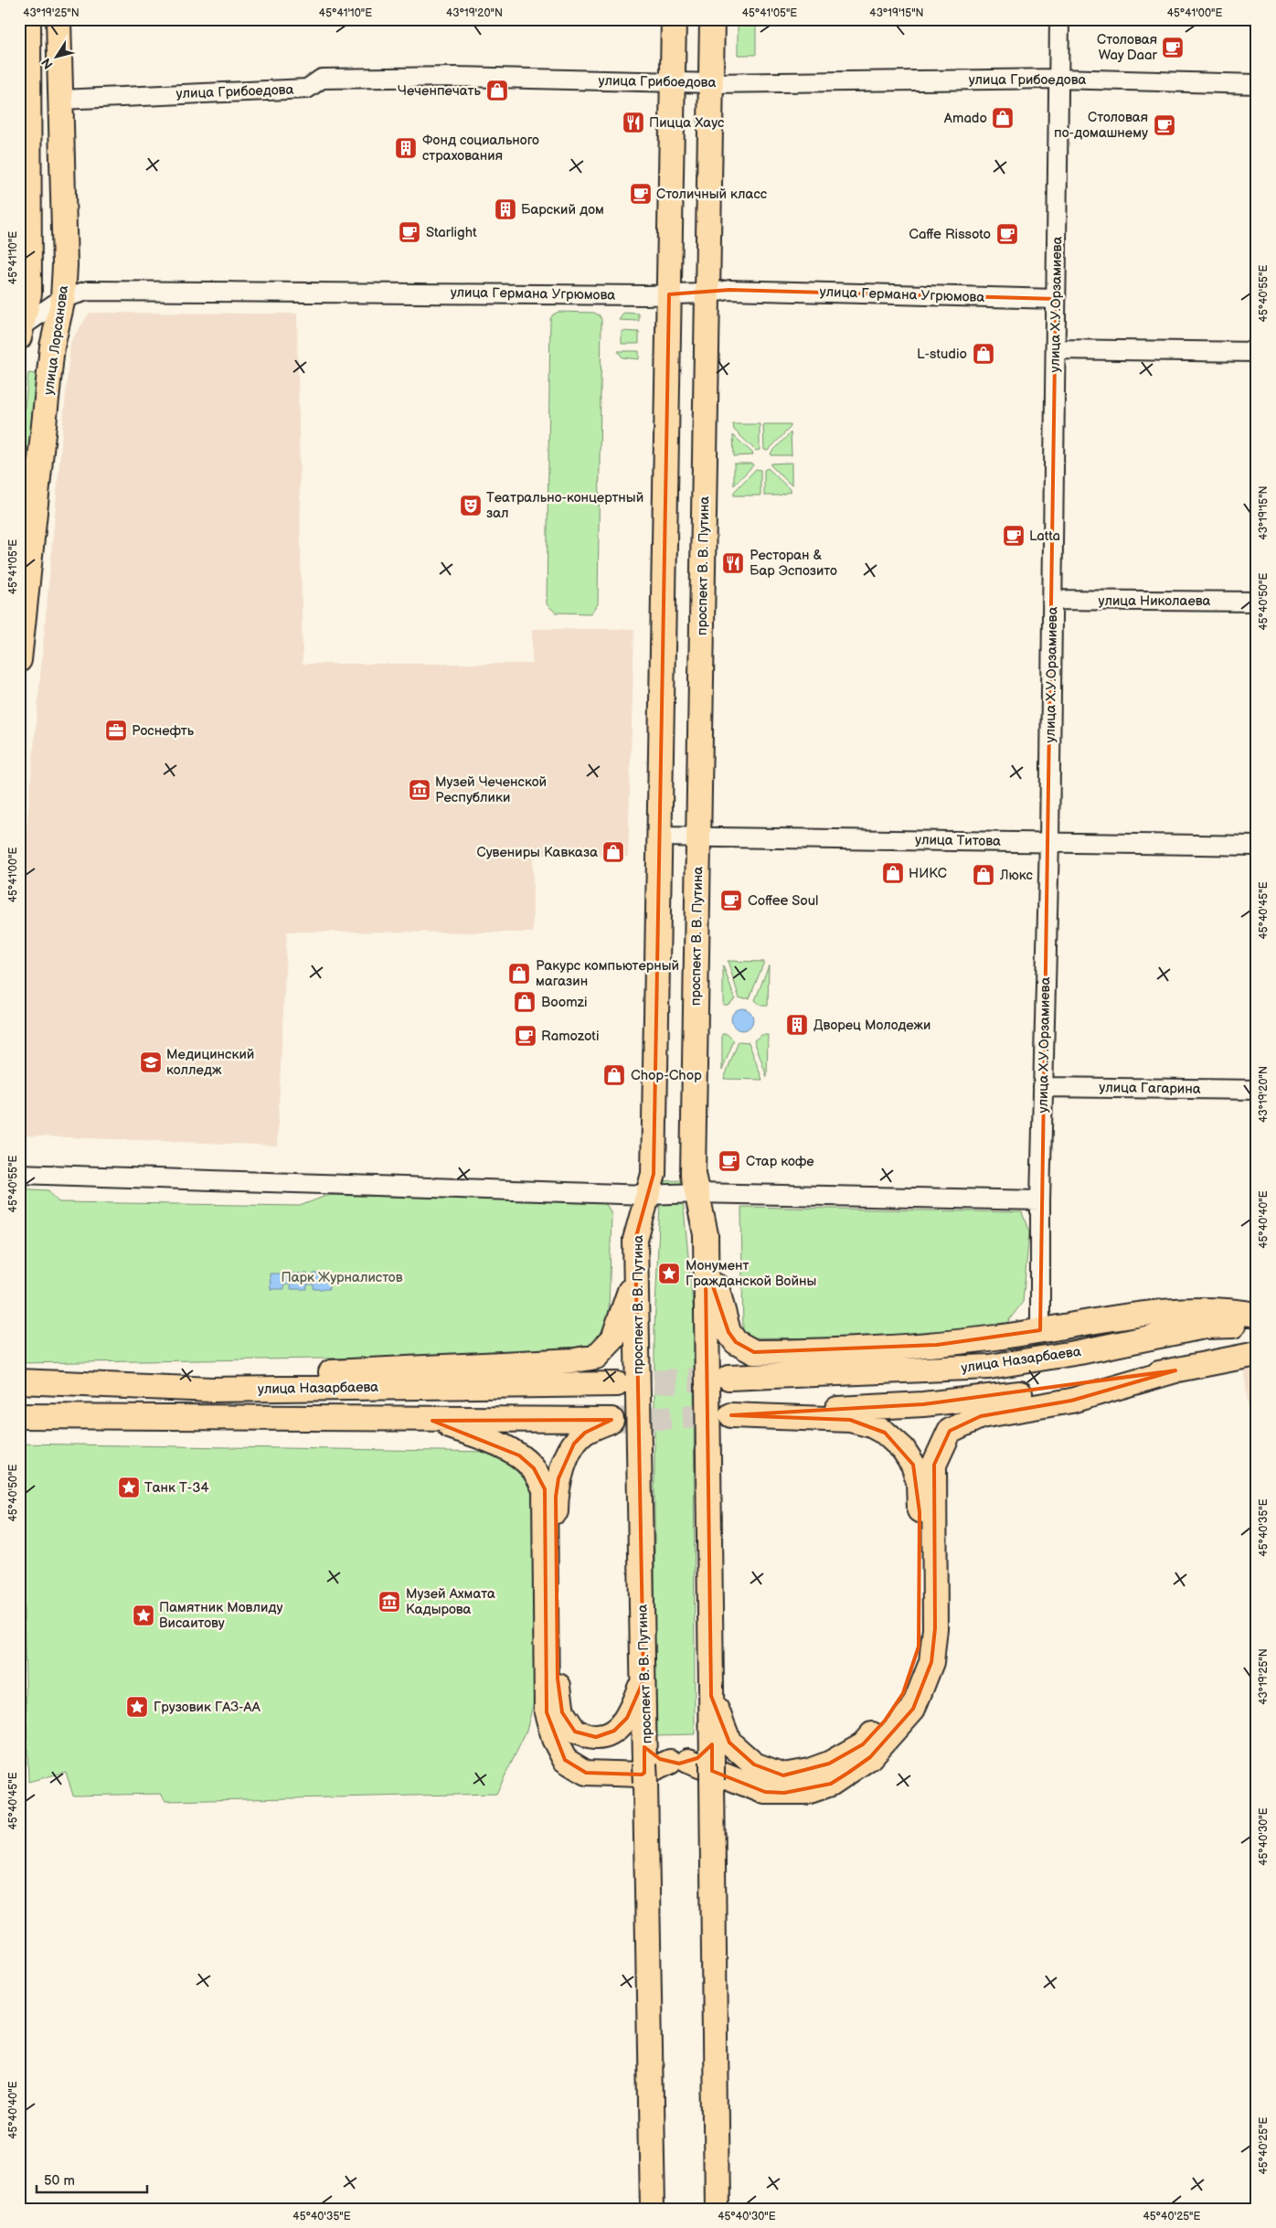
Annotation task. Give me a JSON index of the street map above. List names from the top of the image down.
{
  "streets": {
    "main road": ["улица Лорсанова", "проспект В. В. Путина", "улица Назарбаева"],
    "street": [
      "улица Грибоедова",
      "улица Германа Угрюмова",
      "улица Х.У.Орзамиева",
      "улица Николаева",
      "улица Титова",
      "улица Гагарина"
    ]
  },
  "crossings": [
    ["улица Грибоедова", "улица Х.У.Орзамиева"],
    ["улица Грибоедова", "улица Лорсанова"],
    ["улица Грибоедова", "проспект В. В. Путина"],
    ["улица Германа Угрюмова", "улица Х.У.Орзамиева"],
    ["улица Германа Угрюмова", "улица Лорсанова"],
    ["улица Германа Угрюмова", "проспект В. В. Путина"],
    ["улица Х.У.Орзамиева", "улица Николаева"],
    ["улица Х.У.Орзамиева", "улица Титова"],
    ["улица Х.У.Орзамиева", "улица Гагарина"],
    ["проспект В. В. Путина", "улица Титова"]
  ],
  "parks": ["Парк Журналистов"],
  "places": {
    "cafe": [
      "Столовая Way Daar",
      "Столовая по-домашнему",
      "Столичный класс",
      "Starlight",
      "Caffe Rissoto",
      "Latta",
      "Coffee Soul",
      "Ramozoti",
      "Стар кофе"
    ],
    "shop": [
      "Чеченпечать",
      "Amado",
      "L-studio",
      "Сувениры Кавказа",
      "НИКС",
      "Люкс",
      "Ракурс компьютерный магазин",
      "Boomzi",
      "Chop-Chop"
    ],
    "restaurant": ["Пицца Хаус", "Ресторан & Бар Эспозито"],
    "building": ["Фонд социального страхования", "Барский дом", "Дворец Молодежи"],
    "theatre": ["Театрально-концертный зал"],
    "office": ["Роснефть"],
    "museum": ["Музей Чеченской Республики", "Музей Ахмата Кадырова"],
    "school or university": ["Медицинский колледж"],
    "place": [
      "Монумент Гражданской Войны",
      "Танк Т-34",
      "Памятник Мовлиду Висаитову",
      "Грузовик ГАЗ-АА"
    ]
  },
  "scale_bar": "50 m",
  "north": "bottom left",
  "coordinates": [
    "43°19'25\"N",
    "45°41'10\"E",
    "43°19'20\"N",
    "45°41'05\"E",
    "43°19'15\"N",
    "45°41'00\"E",
    "45°40'55\"E",
    "45°40'50\"E",
    "45°40'45\"E",
    "45°40'40\"E",
    "45°40'35\"E",
    "45°40'30\"E",
    "45°40'25\"E"
  ]
}
